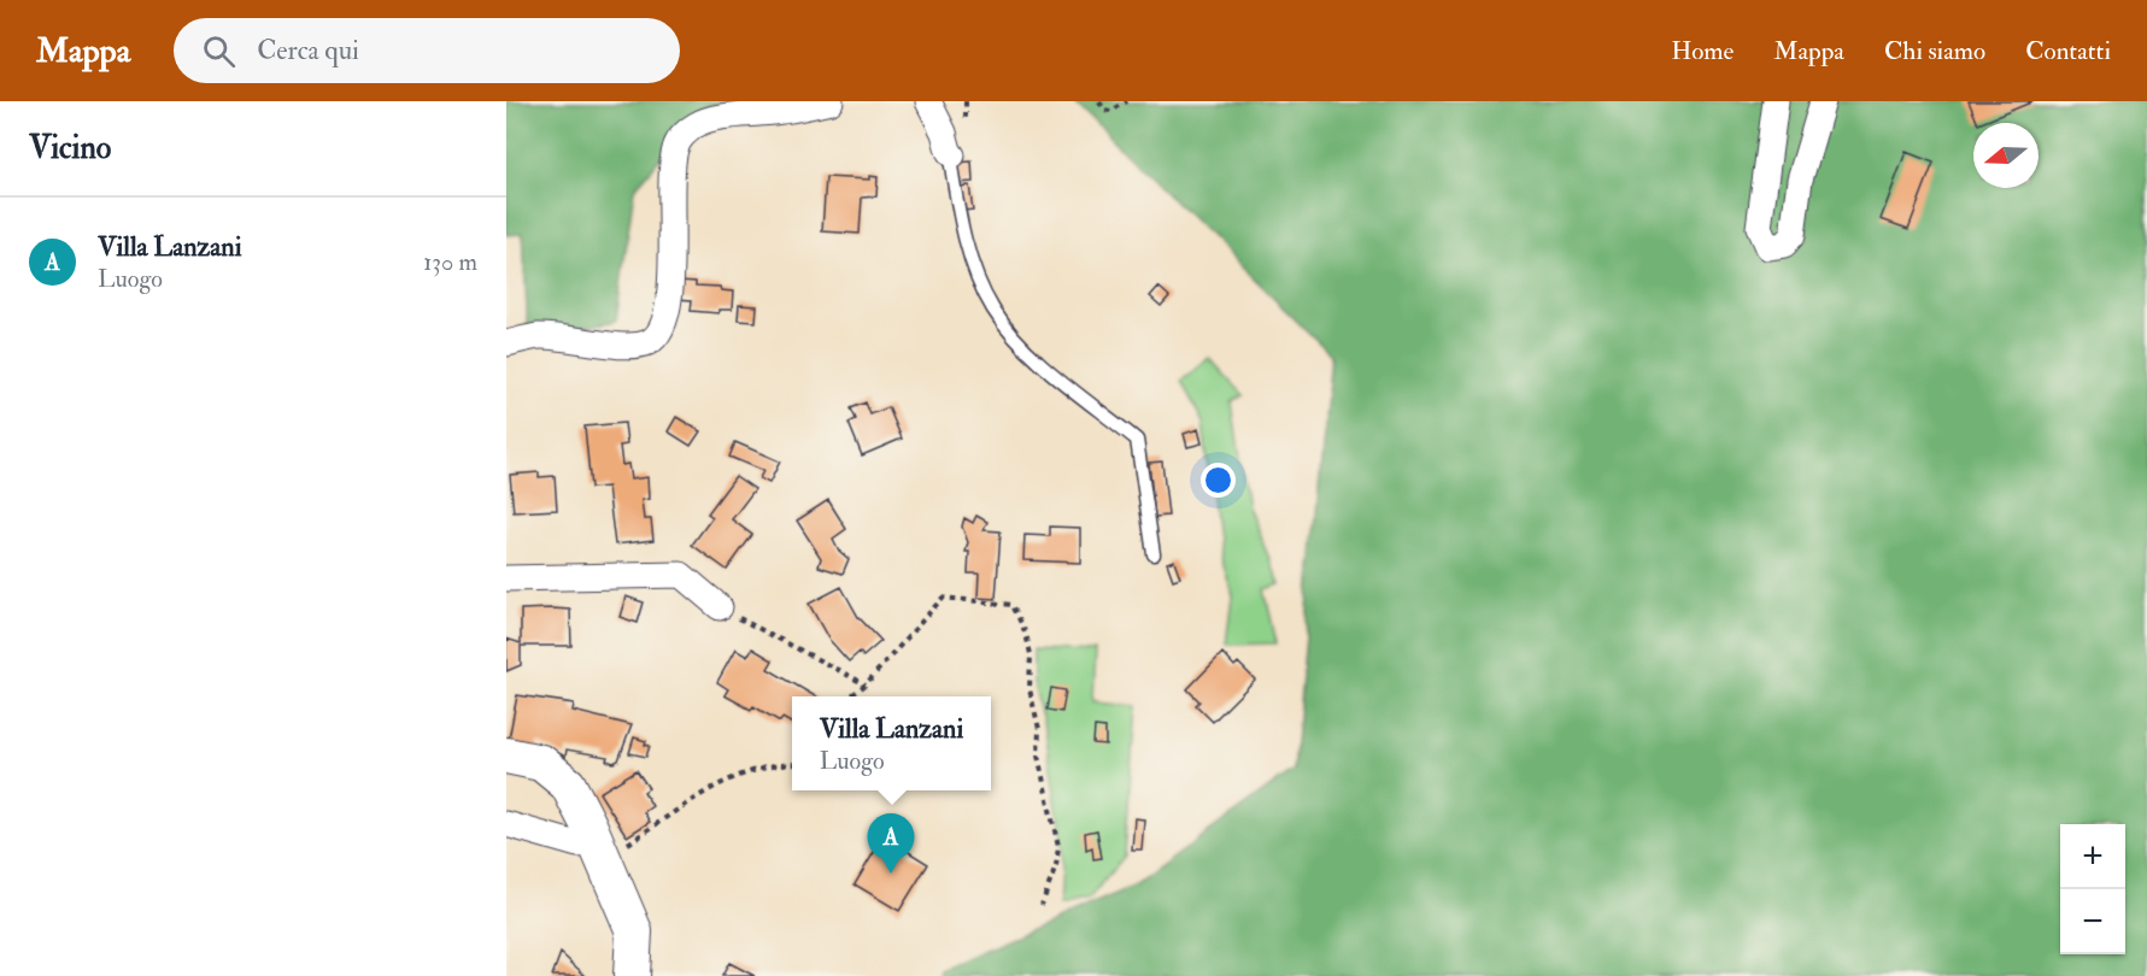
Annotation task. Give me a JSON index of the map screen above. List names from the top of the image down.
{
  "north": "left",
  "page": {
    "header": "Mappa",
    "search": "Cerca qui",
    "nav": [
      "Home",
      "Mappa",
      "Chi siamo",
      "Contatti"
    ],
    "heading": "Vicino",
    "list": [
      {
        "mark": "A",
        "name": "Villa Lanzani",
        "note": "Luogo",
        "value": "130 m"
      }
    ],
    "popup": ["Villa Lanzani", "Luogo"],
    "pins": "A",
    "map_buttons": ["+", "−"]
  }
}
